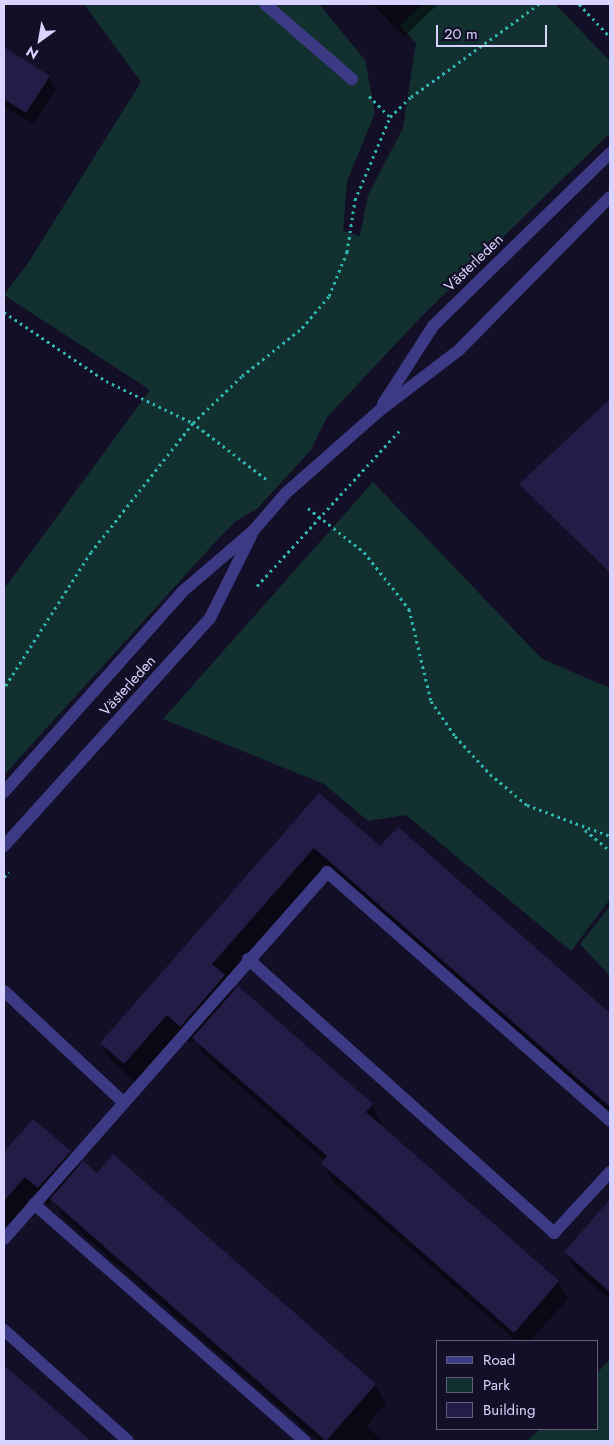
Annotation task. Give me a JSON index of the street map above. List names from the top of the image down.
{
  "streets": {
    "street": ["Västerleden"]
  },
  "legend": ["Road", "Park", "Building"],
  "scale_bar": "20 m",
  "north": "bottom left"
}
